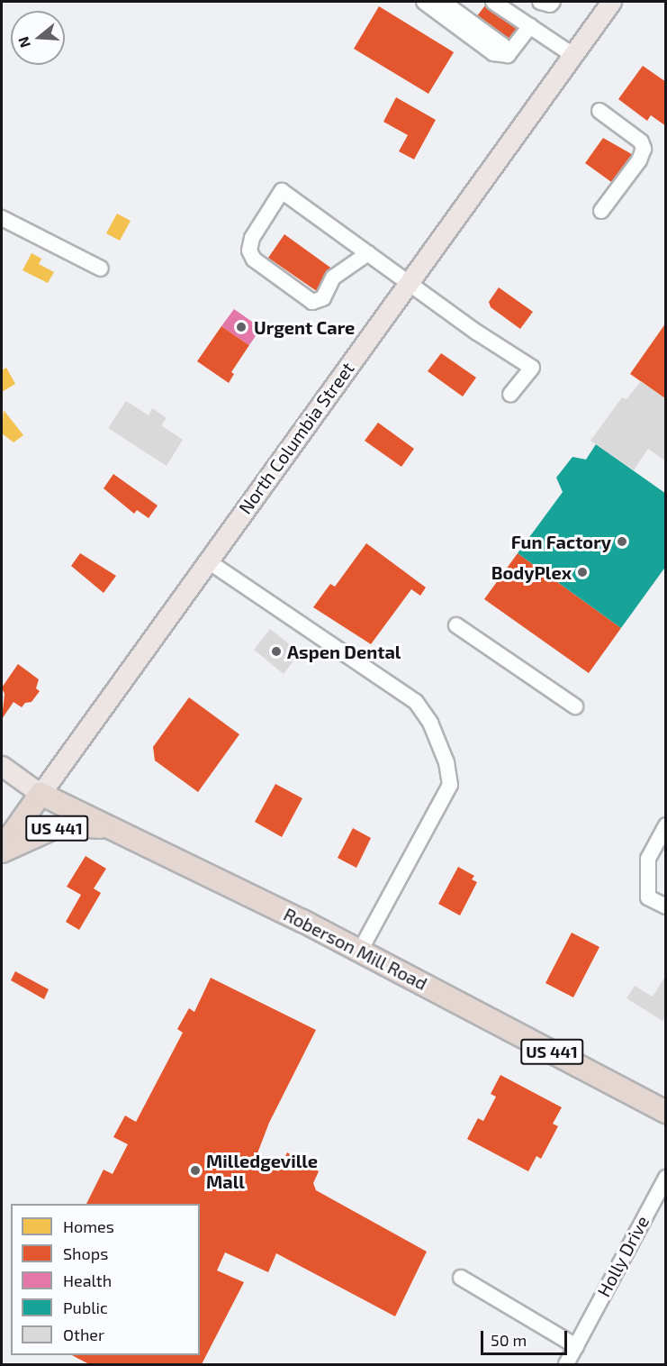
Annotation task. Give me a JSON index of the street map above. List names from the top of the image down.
{
  "streets": {
    "highway": ["North Columbia Street", "US 441", "Roberson Mill Road"],
    "street": ["Holly Drive"]
  },
  "crossings": [
    ["North Columbia Street", "US 441"],
    ["North Columbia Street", "Roberson Mill Road"],
    ["US 441", "Roberson Mill Road"]
  ],
  "places": [
    "Urgent Care",
    "Fun Factory",
    "BodyPlex",
    "Aspen Dental",
    "Milledgeville Mall"
  ],
  "legend": [
    "Homes",
    "Shops",
    "Health",
    "Public",
    "Other"
  ],
  "scale_bar": "50 m",
  "north": "left"
}
